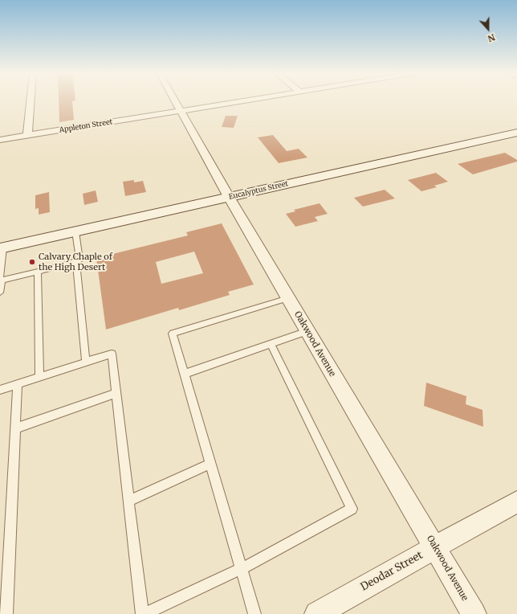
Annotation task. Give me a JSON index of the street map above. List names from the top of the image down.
{
  "streets": {
    "main road": ["Eucalyptus Street"],
    "street": ["Appleton Street", "Oakwood Avenue", "Deodar Street"]
  },
  "crossings": [
    ["Appleton Street", "Oakwood Avenue"],
    ["Eucalyptus Street", "Oakwood Avenue"],
    ["Oakwood Avenue", "Deodar Street"]
  ],
  "places": ["Calvary Chaple of the High Desert"],
  "north": "bottom"
}
